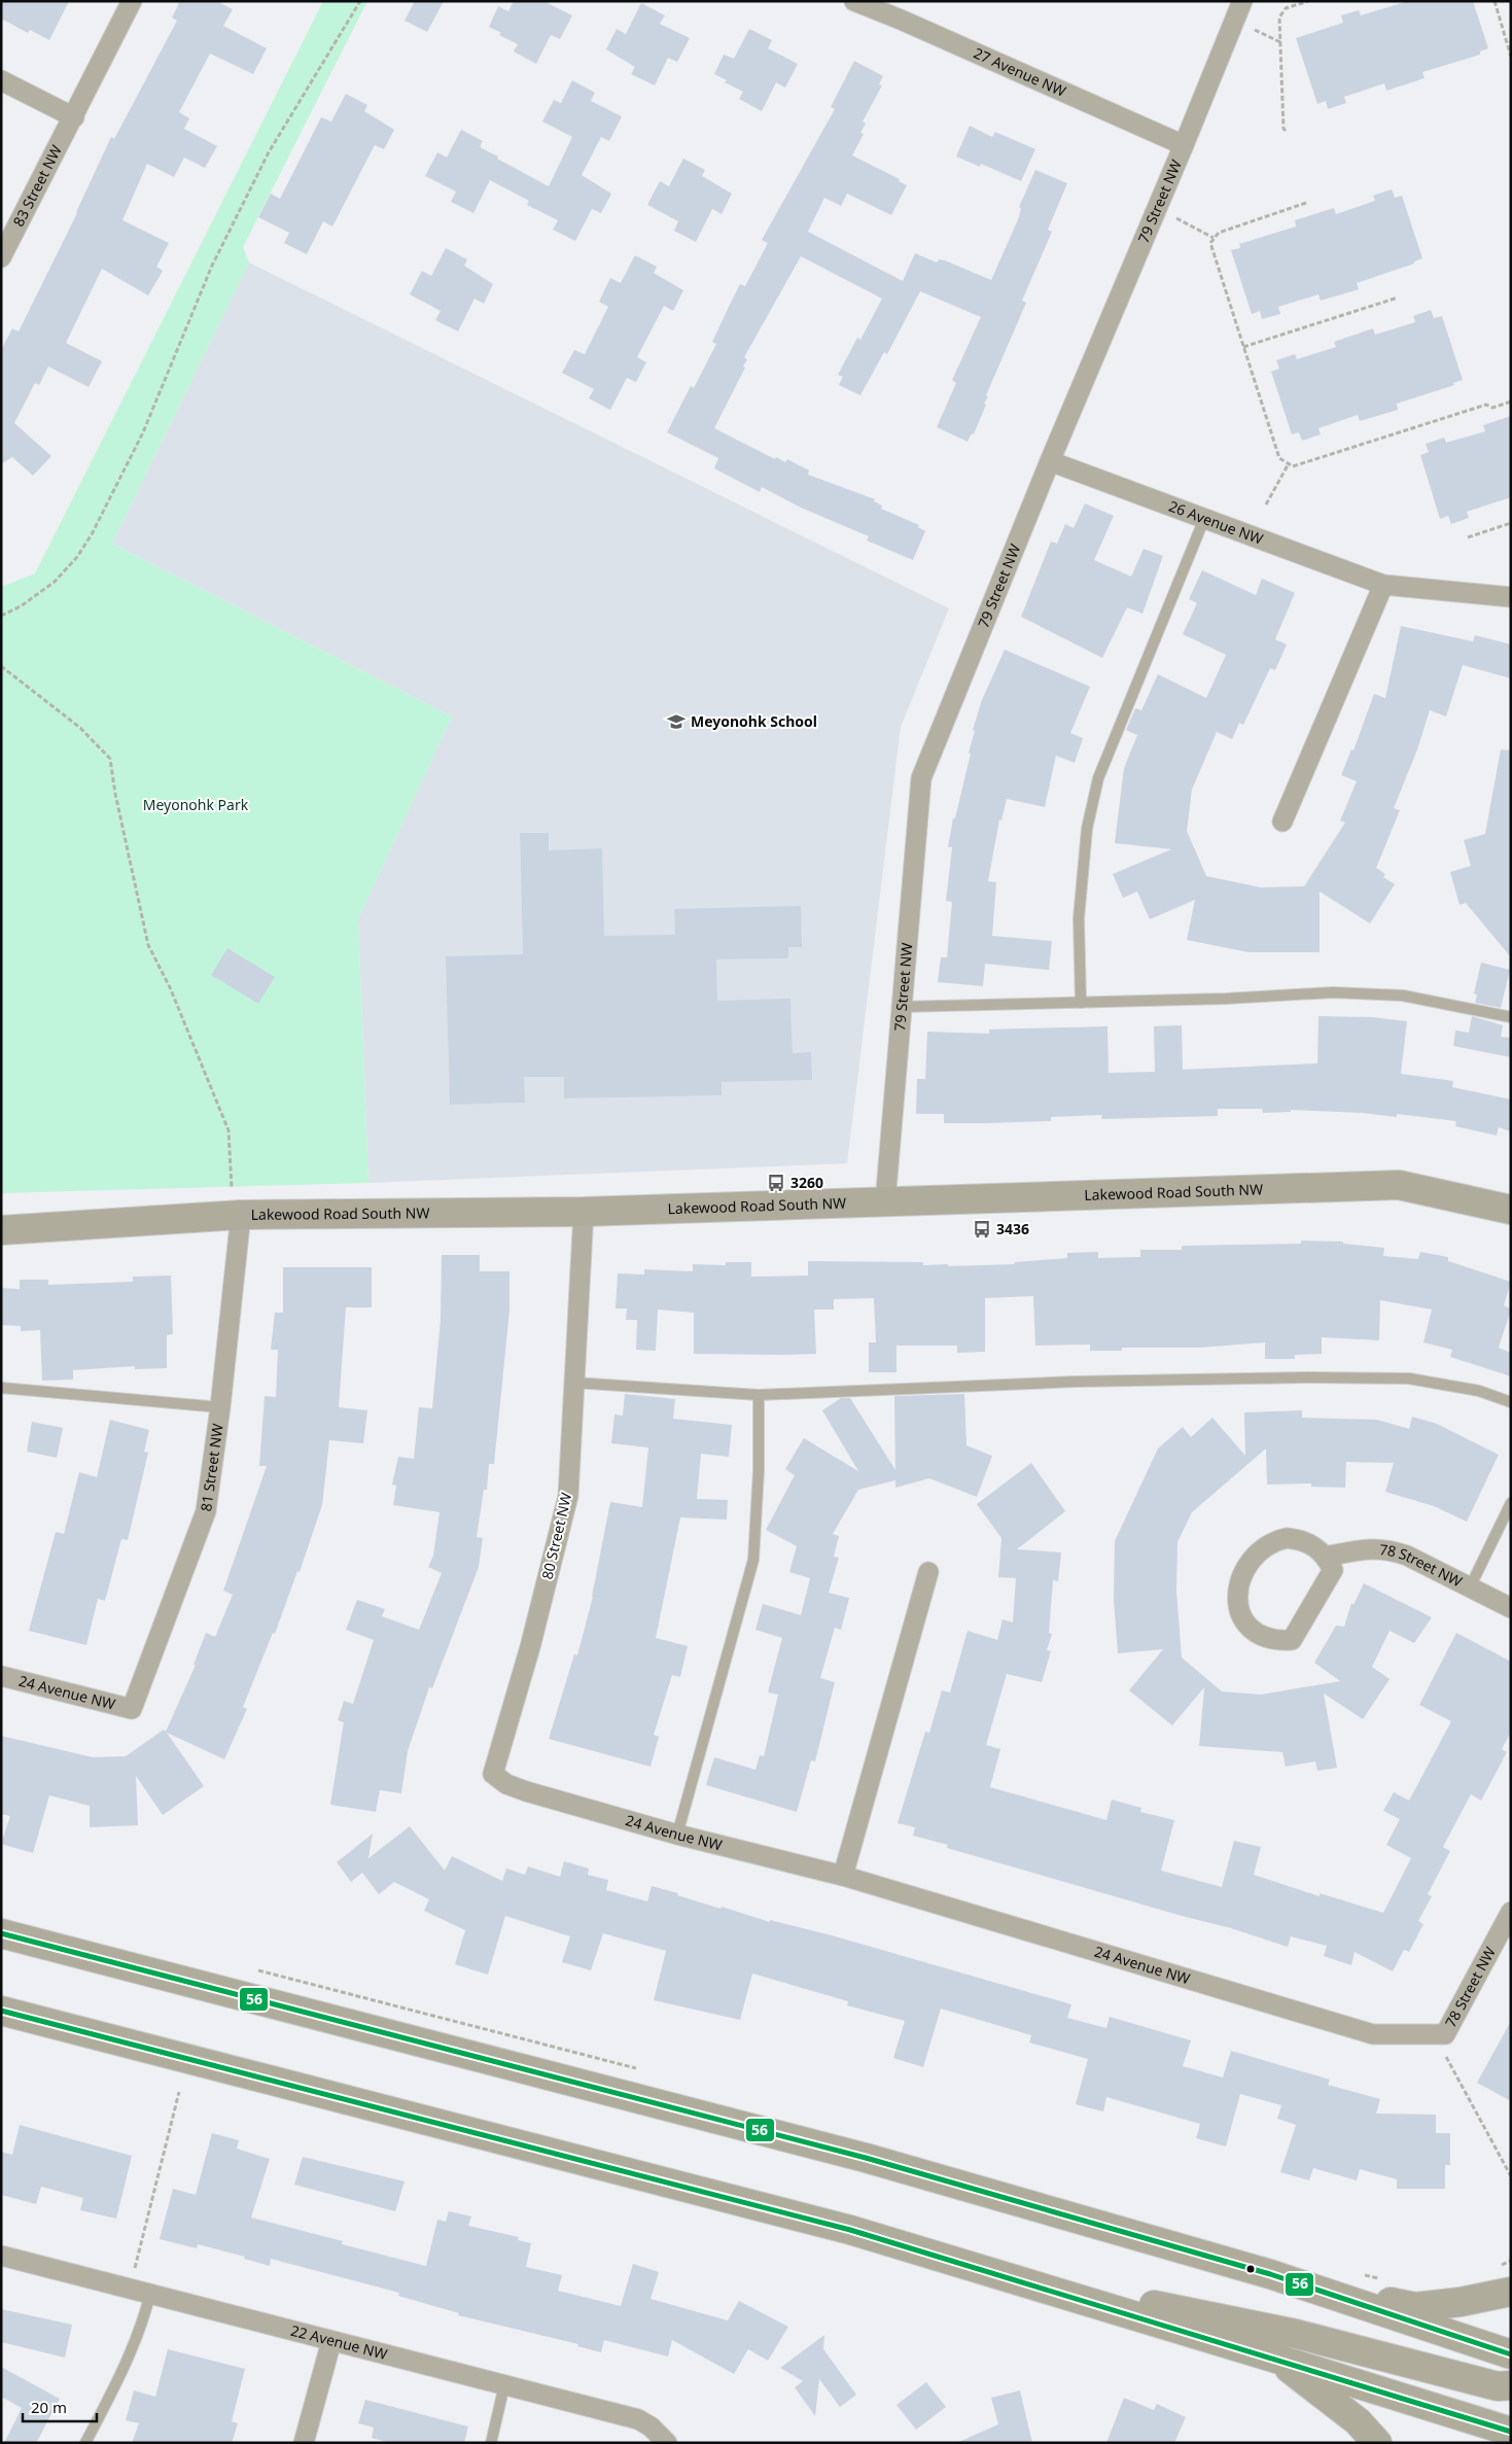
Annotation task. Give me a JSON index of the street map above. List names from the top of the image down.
{
  "streets": {
    "main road": ["Lakewood Road South NW"],
    "street": [
      "27 Avenue NW",
      "83 Street NW",
      "79 Street NW",
      "26 Avenue NW",
      "81 Street NW",
      "80 Street NW",
      "78 Street NW",
      "24 Avenue NW",
      "22 Avenue NW"
    ]
  },
  "crossings": [
    ["27 Avenue NW", "79 Street NW"],
    ["79 Street NW", "26 Avenue NW"],
    ["79 Street NW", "Lakewood Road South NW"],
    ["Lakewood Road South NW", "81 Street NW"],
    ["Lakewood Road South NW", "80 Street NW"],
    ["81 Street NW", "24 Avenue NW"],
    ["80 Street NW", "24 Avenue NW"],
    ["78 Street NW", "24 Avenue NW"]
  ],
  "parks": ["Meyonohk Park"],
  "places": {
    "school or university": ["Meyonohk School"],
    "bus stop": ["3260", "3436"]
  },
  "lines": ["transit line 56"],
  "scale_bar": "20 m"
}
